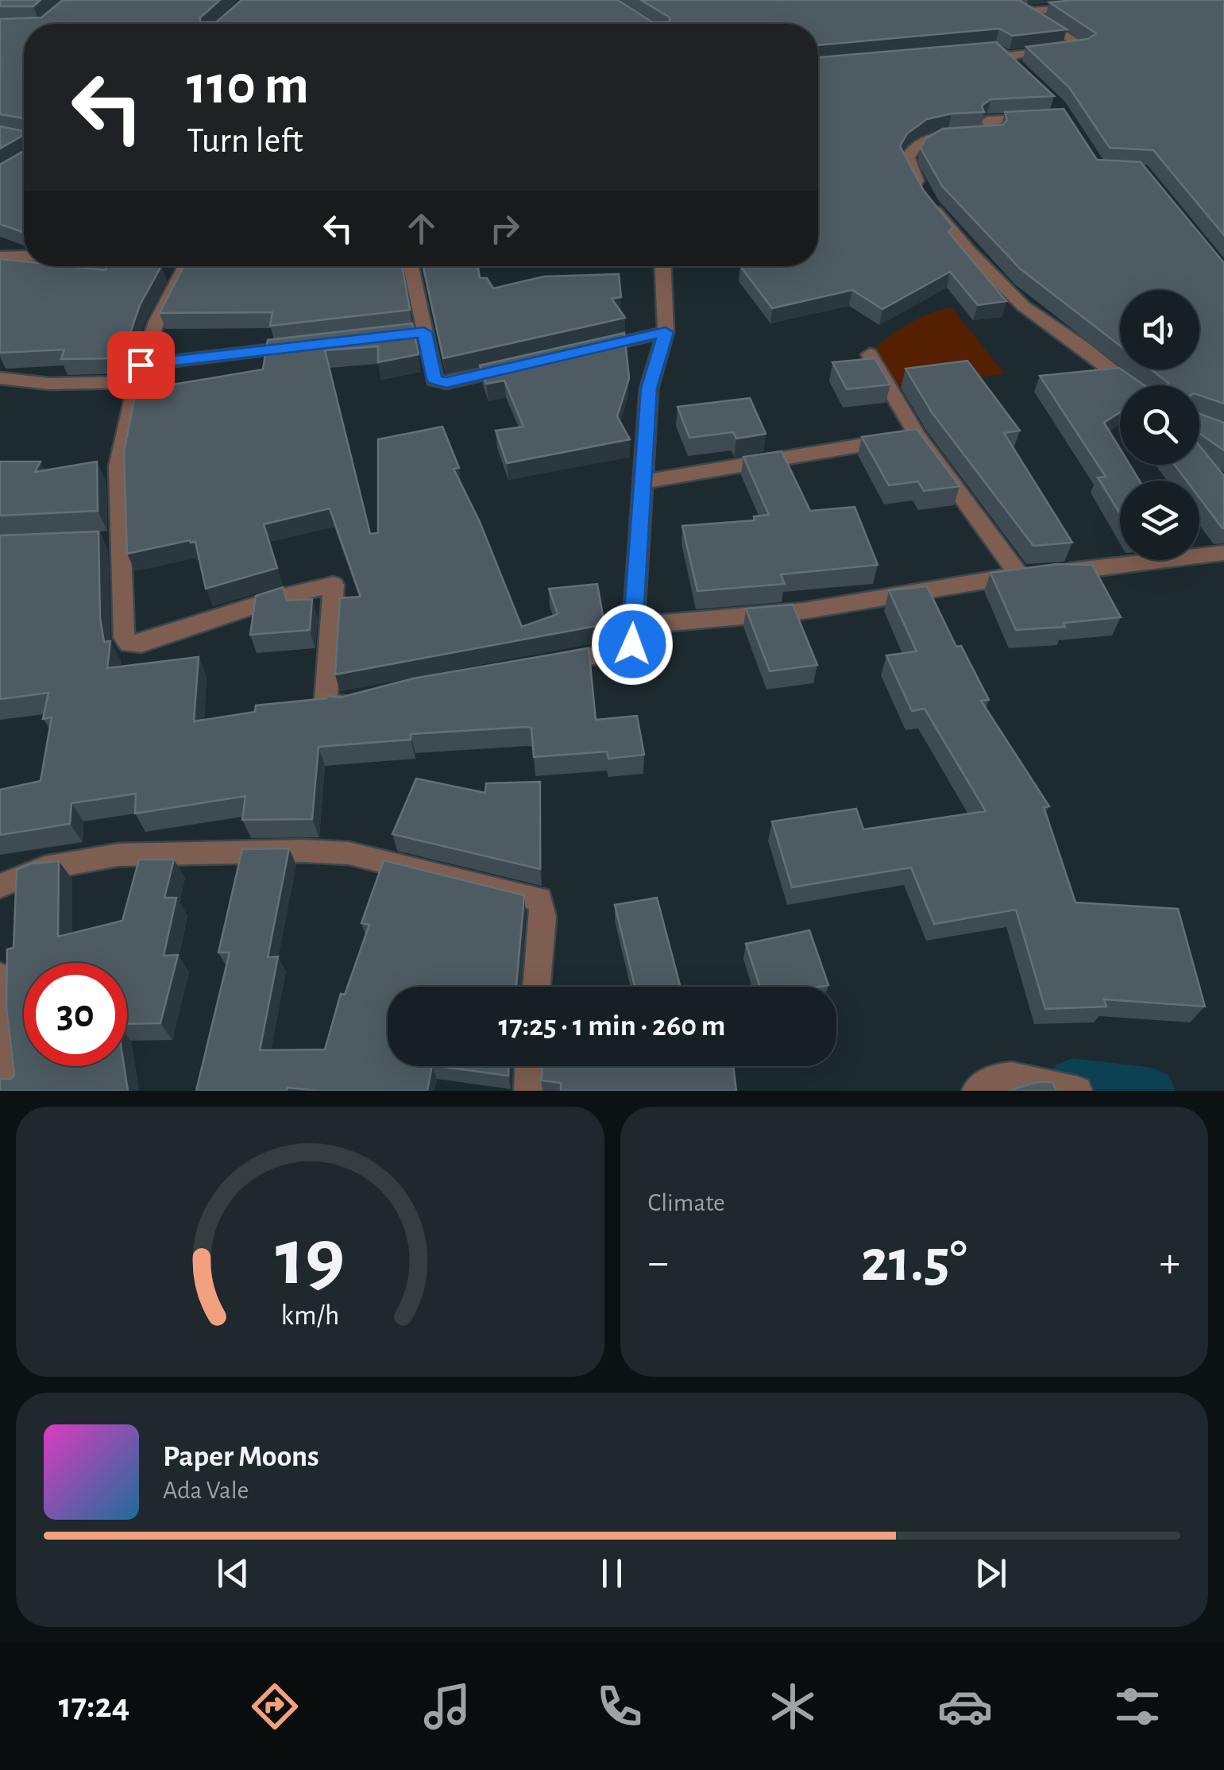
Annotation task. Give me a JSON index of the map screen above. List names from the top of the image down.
{
  "page": {
    "turn": ["110 m", "Turn left"],
    "limit": "30",
    "trip": "17:25 · 1 min · 260 m",
    "tile": "Climate",
    "heat": ["−", "21.5°", "+"],
    "song": ["Paper Moons", "Ada Vale"],
    "tabs": "17:24",
    "gauge": ["19", "km/h"]
  }
}
